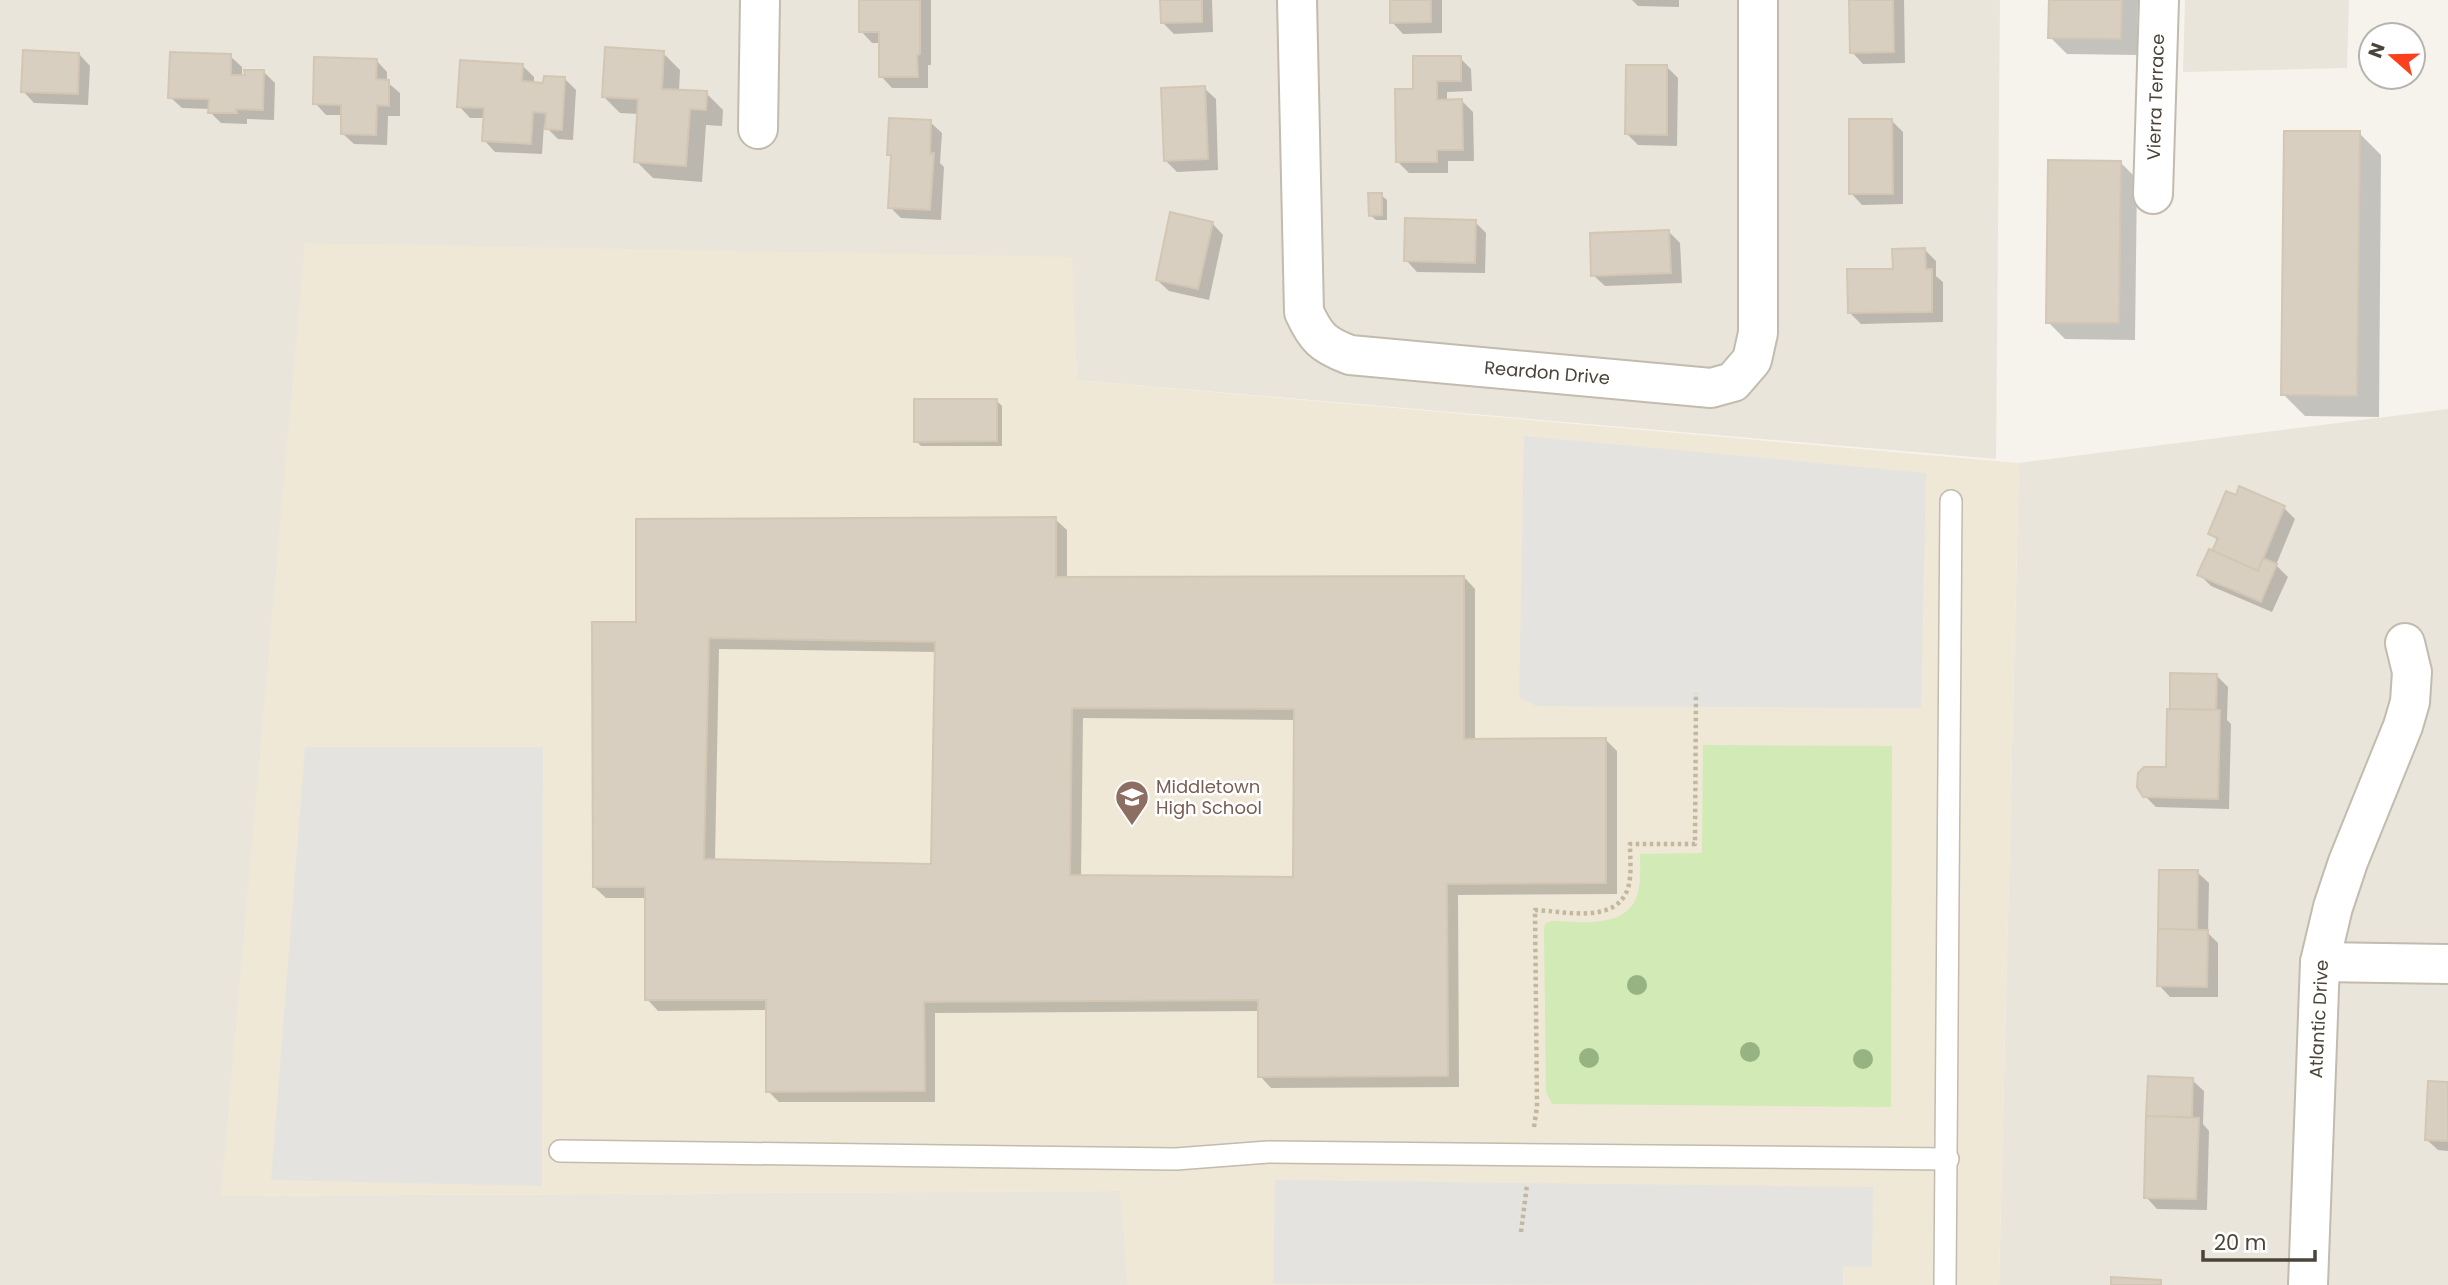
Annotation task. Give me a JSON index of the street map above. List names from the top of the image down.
{
  "streets": {
    "street": ["Vierra Terrace", "Reardon Drive", "Atlantic Drive"]
  },
  "places": {
    "school or university": ["Middletown High School"]
  },
  "scale_bar": "20 m",
  "north": "left"
}
